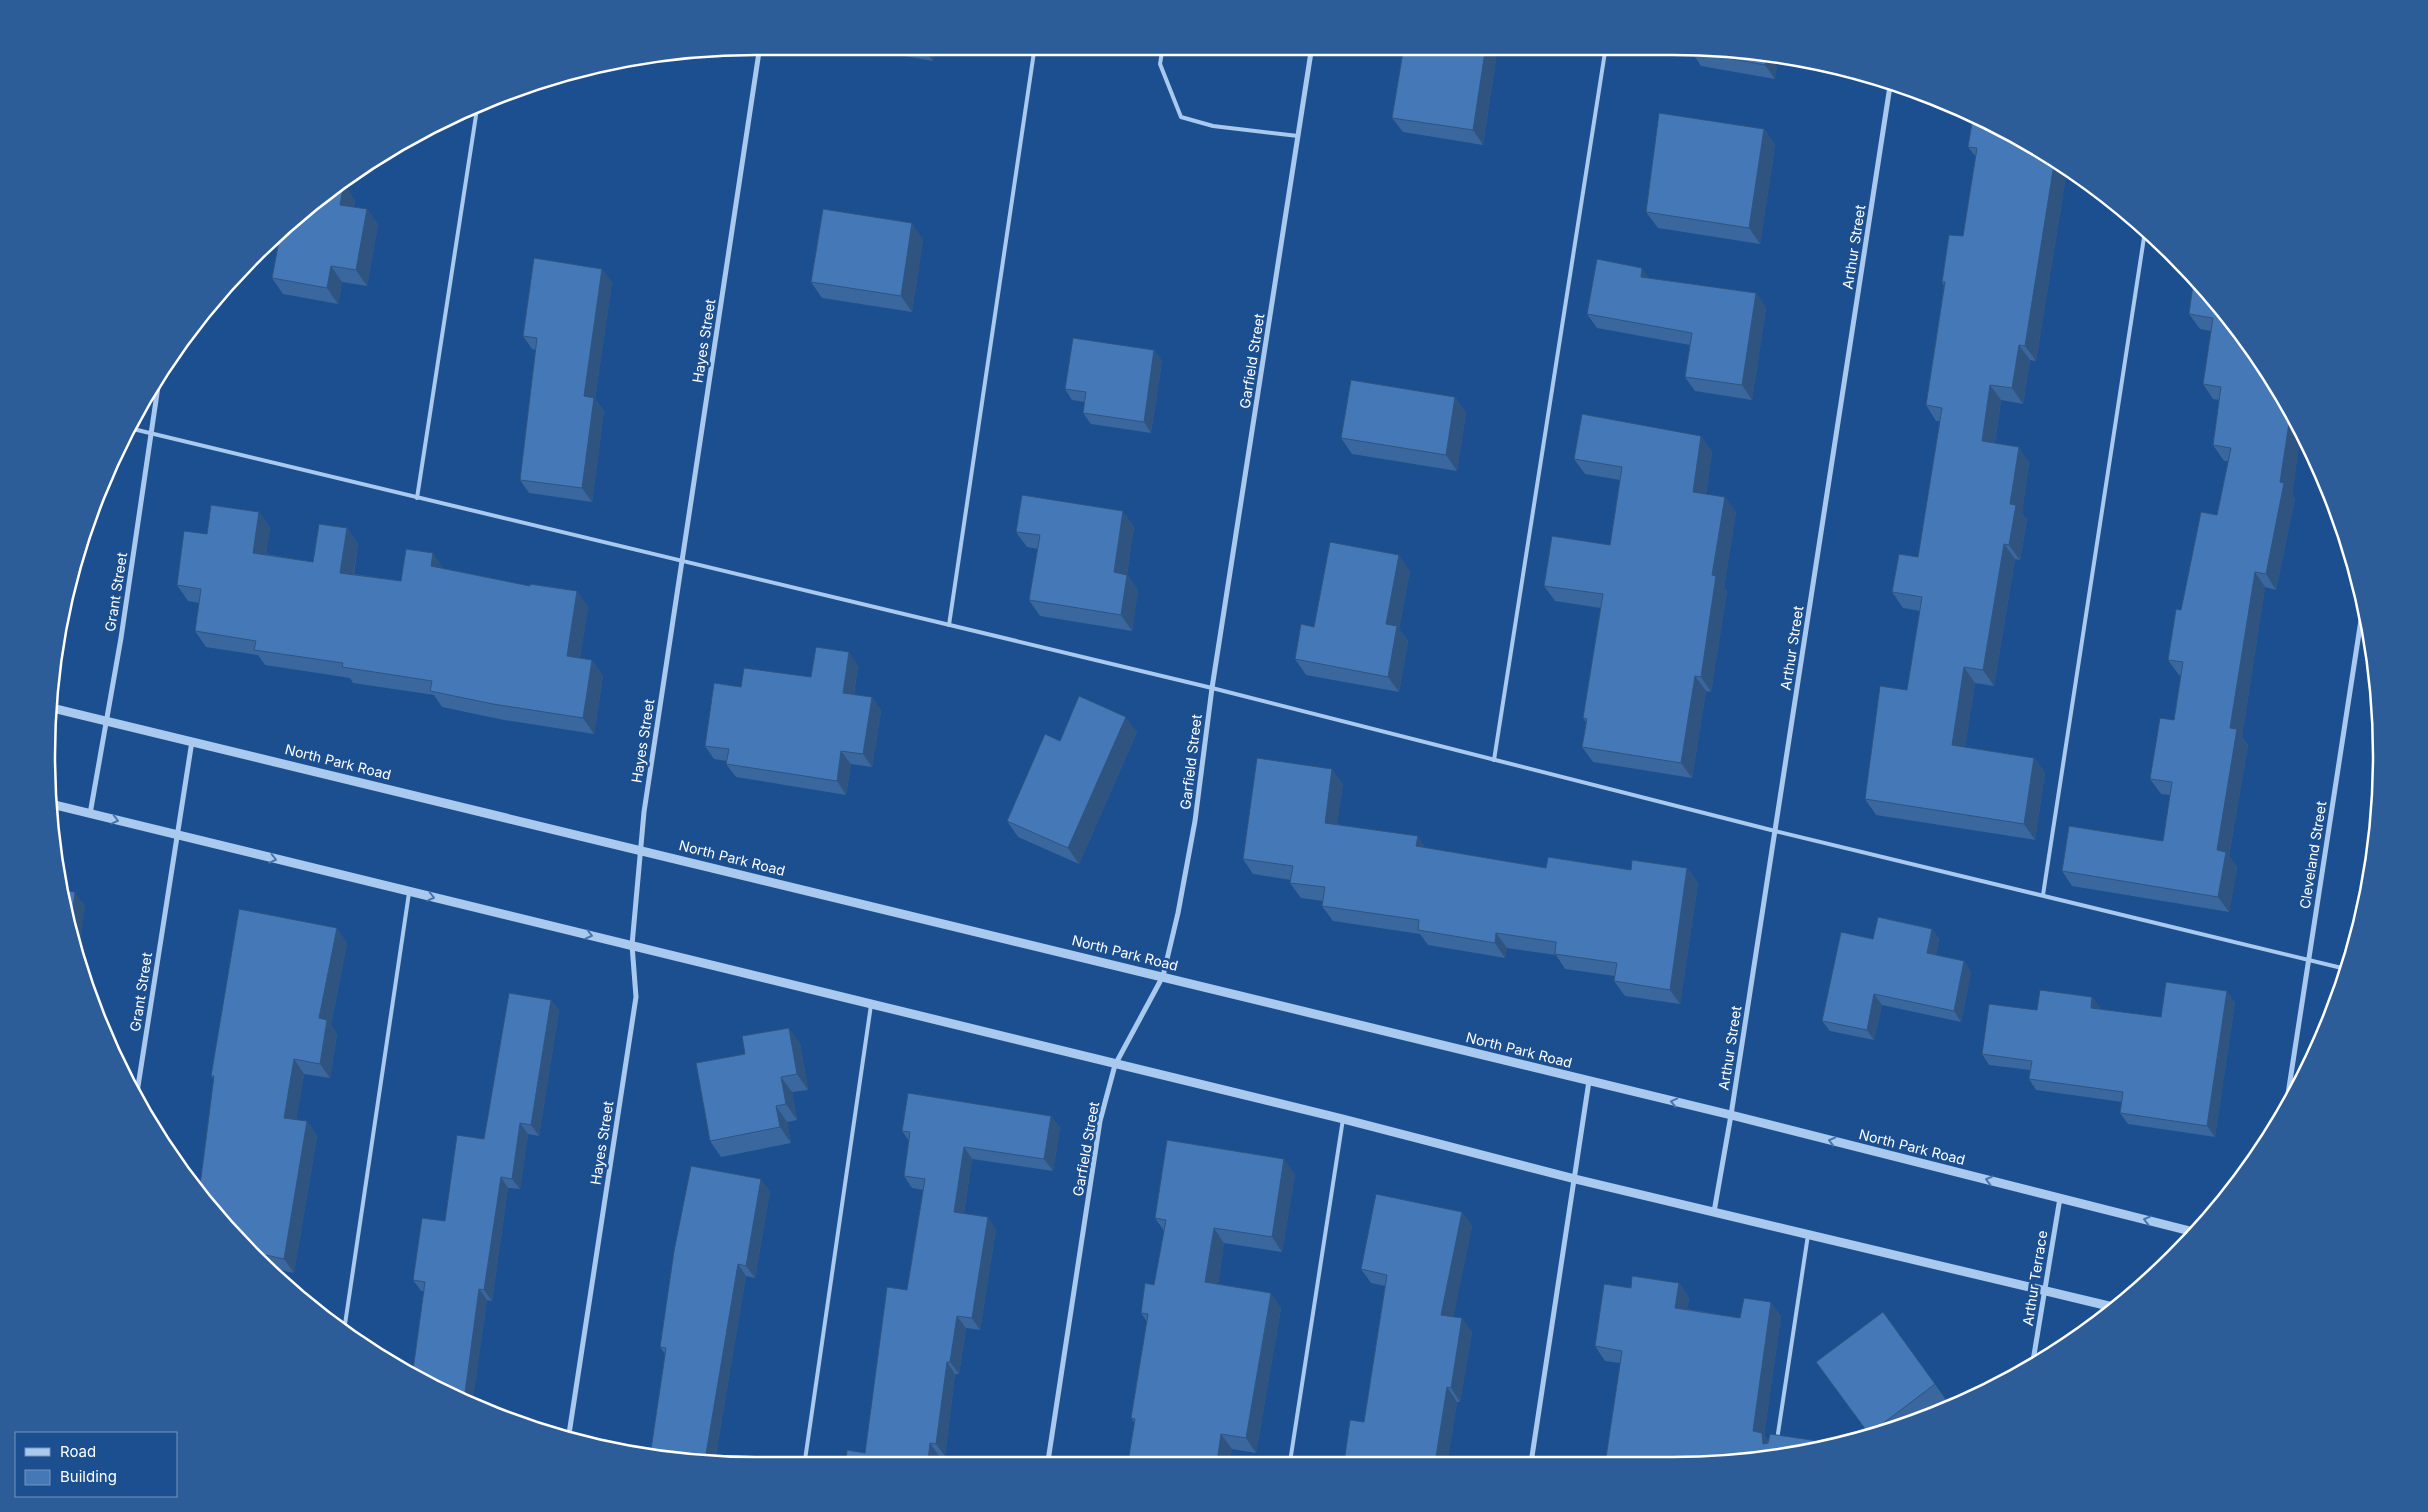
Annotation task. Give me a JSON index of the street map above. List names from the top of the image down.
{
  "streets": {
    "street": [
      "Arthur Street",
      "Hayes Street",
      "Garfield Street",
      "Grant Street",
      "North Park Road",
      "Cleveland Street",
      "Arthur Terrace"
    ]
  },
  "crossings": [
    ["Arthur Street", "North Park Road"],
    ["Hayes Street", "North Park Road"],
    ["Garfield Street", "North Park Road"],
    ["Grant Street", "North Park Road"],
    ["North Park Road", "Arthur Terrace"]
  ],
  "legend": ["Road", "Building"]
}
